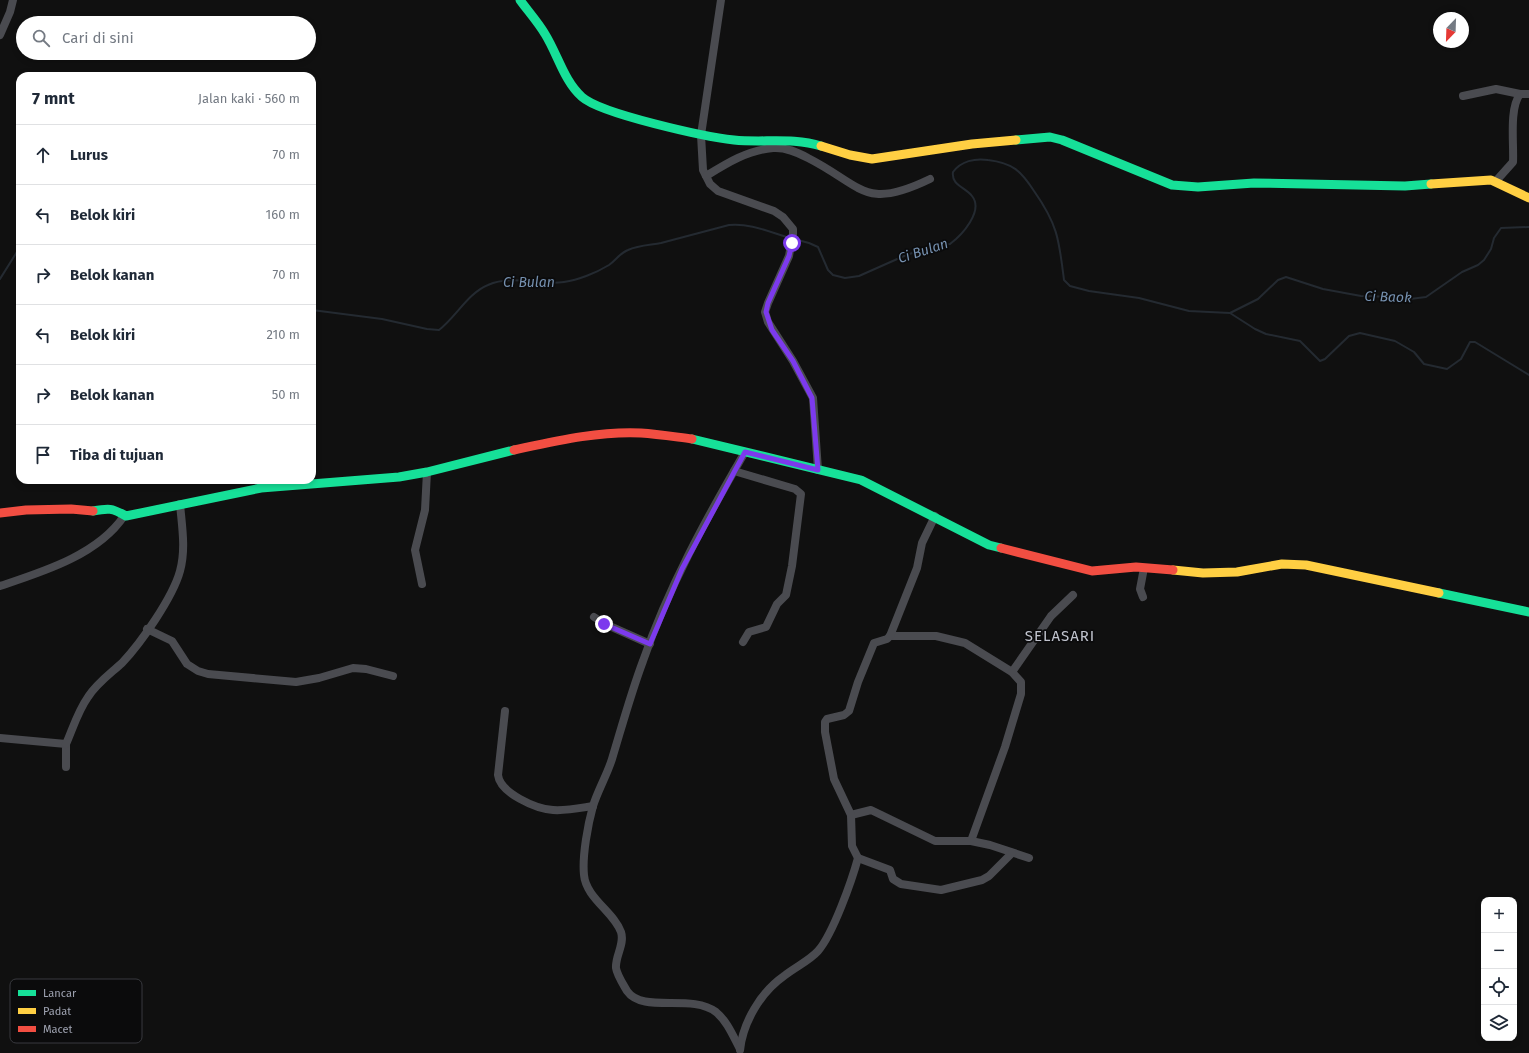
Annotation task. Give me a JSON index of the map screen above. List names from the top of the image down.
{
  "districts": ["SELASARI"],
  "water": ["Ci Bulan", "Ci Baok"],
  "legend": ["Lancar", "Padat", "Macet"],
  "north": "bottom left",
  "page": {
    "search": "Cari di sini",
    "heading": ["7 mnt", "Jalan kaki · 560 m"],
    "list": [
      ["Lurus", "70 m"],
      ["Belok kiri", "160 m"],
      ["Belok kanan", "70 m"],
      ["Belok kiri", "210 m"],
      ["Belok kanan", "50 m"],
      "Tiba di tujuan"
    ],
    "map_buttons": ["+", "−"]
  }
}
